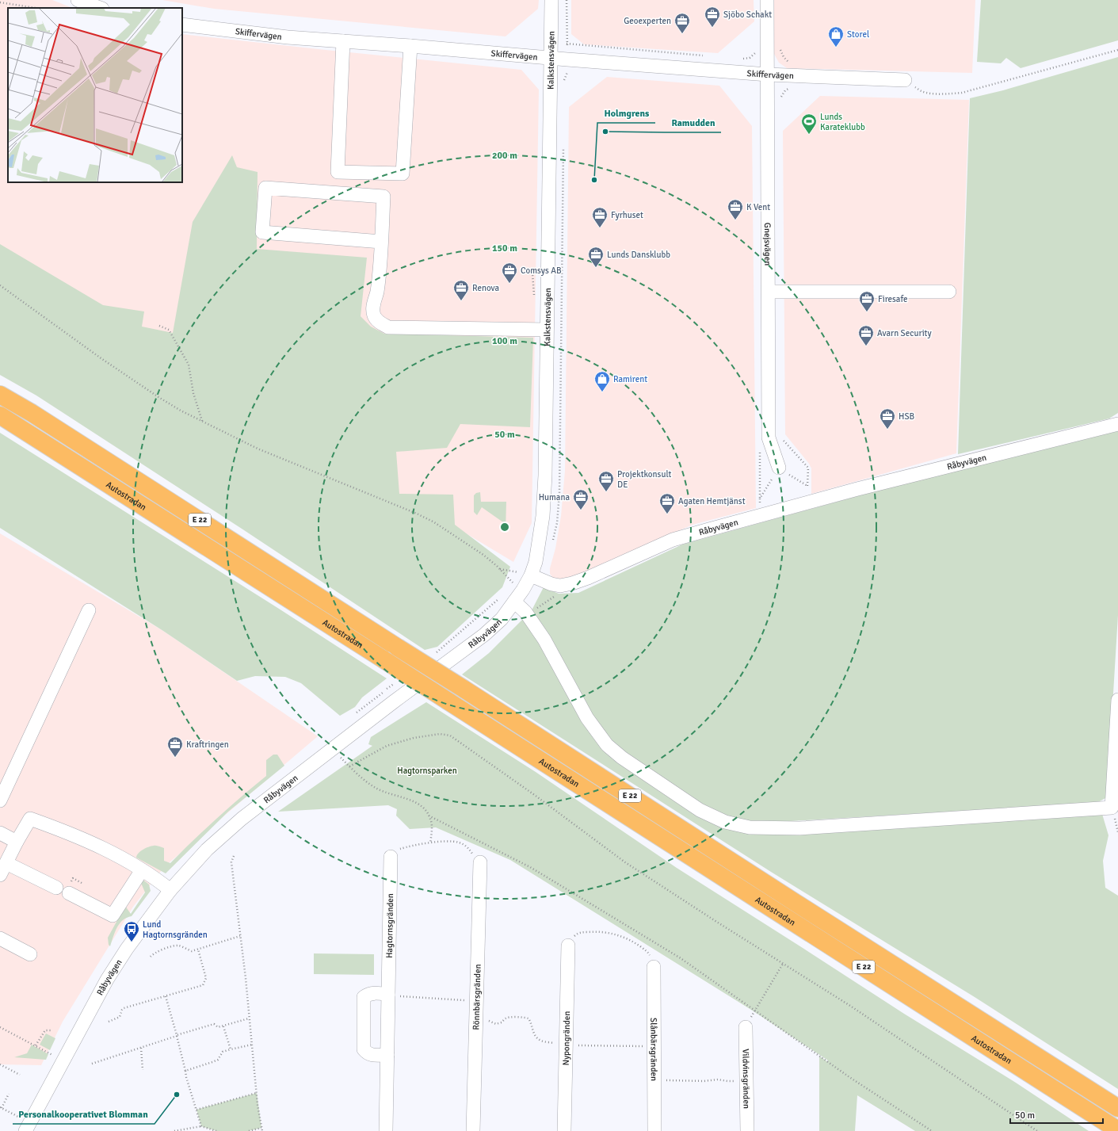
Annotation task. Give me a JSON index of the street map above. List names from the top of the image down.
{
  "streets": {
    "highway": ["Autostradan", "E 22"],
    "street": [
      "Skiffervägen",
      "Kalkstensvägen",
      "Gnejsvägen",
      "Råbyvägen",
      "Hagtornsgränden",
      "Rönnbärsgränden",
      "Nypongränden",
      "Slånbärsgränden",
      "Vildvinsgränden"
    ]
  },
  "crossings": [
    ["Skiffervägen", "Kalkstensvägen"],
    ["Skiffervägen", "Gnejsvägen"],
    ["Kalkstensvägen", "Råbyvägen"]
  ],
  "parks": ["Hagtornsparken"],
  "places": {
    "office": [
      "Sjöbo Schakt",
      "Geoexperten",
      "K Vent",
      "Fyrhuset",
      "Lunds Dansklubb",
      "Comsys AB",
      "Renova",
      "Firesafe",
      "Avarn Security",
      "HSB",
      "Projektkonsult DE",
      "Humana",
      "Agaten Hemtjänst",
      "Kraftringen"
    ],
    "shop": ["Storel", "Ramirent"],
    "other": ["Ramudden", "Holmgrens", "Personalkooperativet Blomman"],
    "sports": ["Lunds Karateklubb"],
    "bus stop": ["Lund Hagtornsgränden"]
  },
  "scale_bar": "50 m",
  "rings": [
    "200 m",
    "150 m",
    "100 m",
    "50 m"
  ]
}
